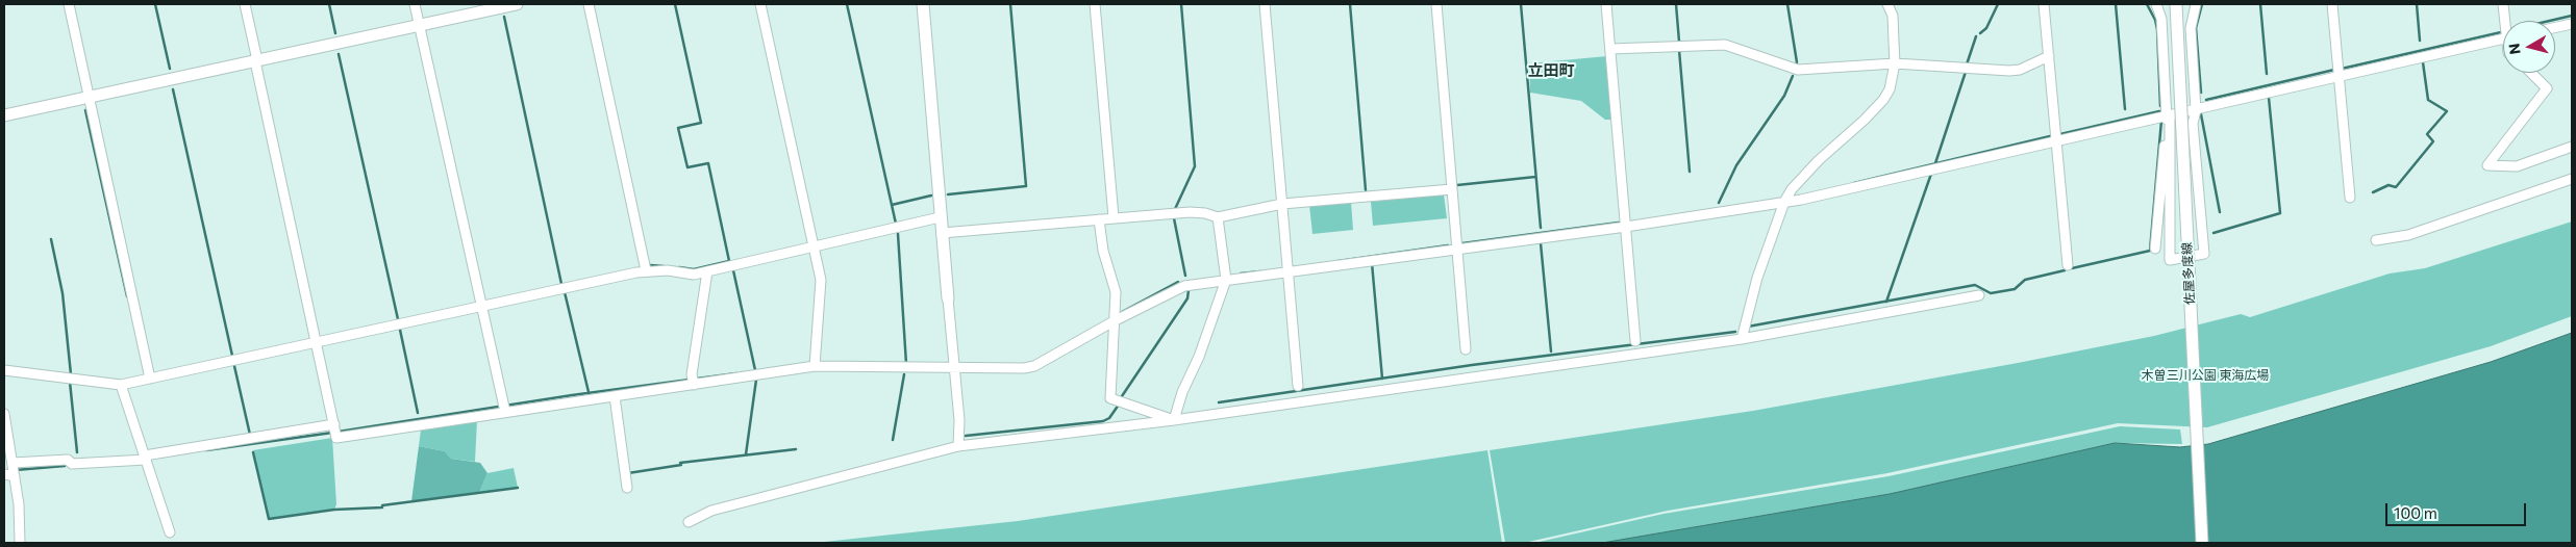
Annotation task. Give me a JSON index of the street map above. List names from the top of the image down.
{
  "streets": {
    "street": ["佐屋多度線"]
  },
  "districts": ["立田町"],
  "parks": ["木曽三川公園 東海広場"],
  "scale_bar": "100 m",
  "north": "left"
}
